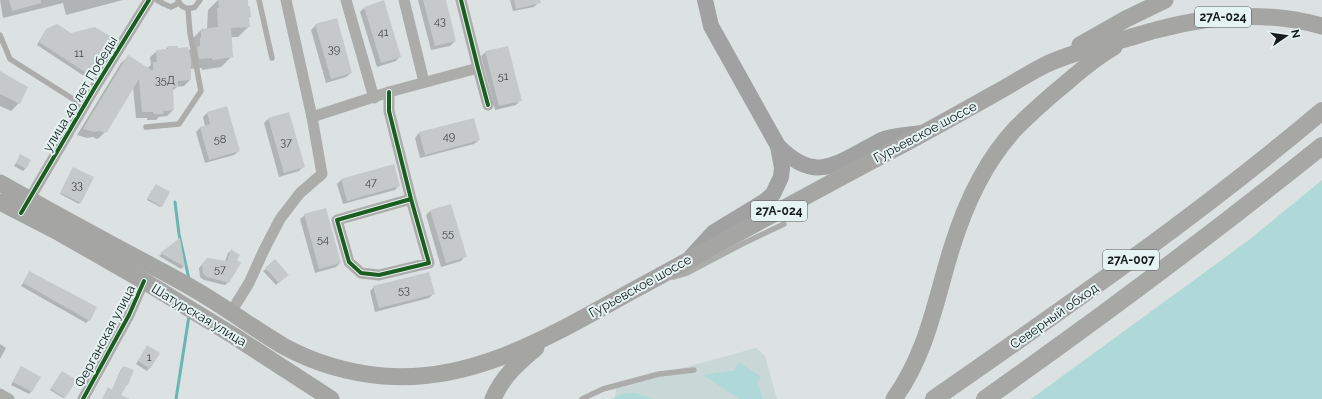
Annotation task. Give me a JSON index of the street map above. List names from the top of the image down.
{
  "streets": {
    "highway": ["27А-007", "Северный обход"],
    "main road": ["27А-024", "Гурьевское шоссе", "Шатурская улица"],
    "street": ["улица 40 лет Победы", "Ферганская улица"]
  },
  "crossings": [
    ["улица 40 лет Победы", "Шатурская улица"],
    ["Шатурская улица", "Ферганская улица"]
  ],
  "house_numbers": [
    "43",
    "41",
    "39",
    "11",
    "51",
    "35Д",
    "49",
    "58",
    "37",
    "47",
    "33",
    "55",
    "54",
    "57",
    "53",
    "1"
  ],
  "north": "right"
}
